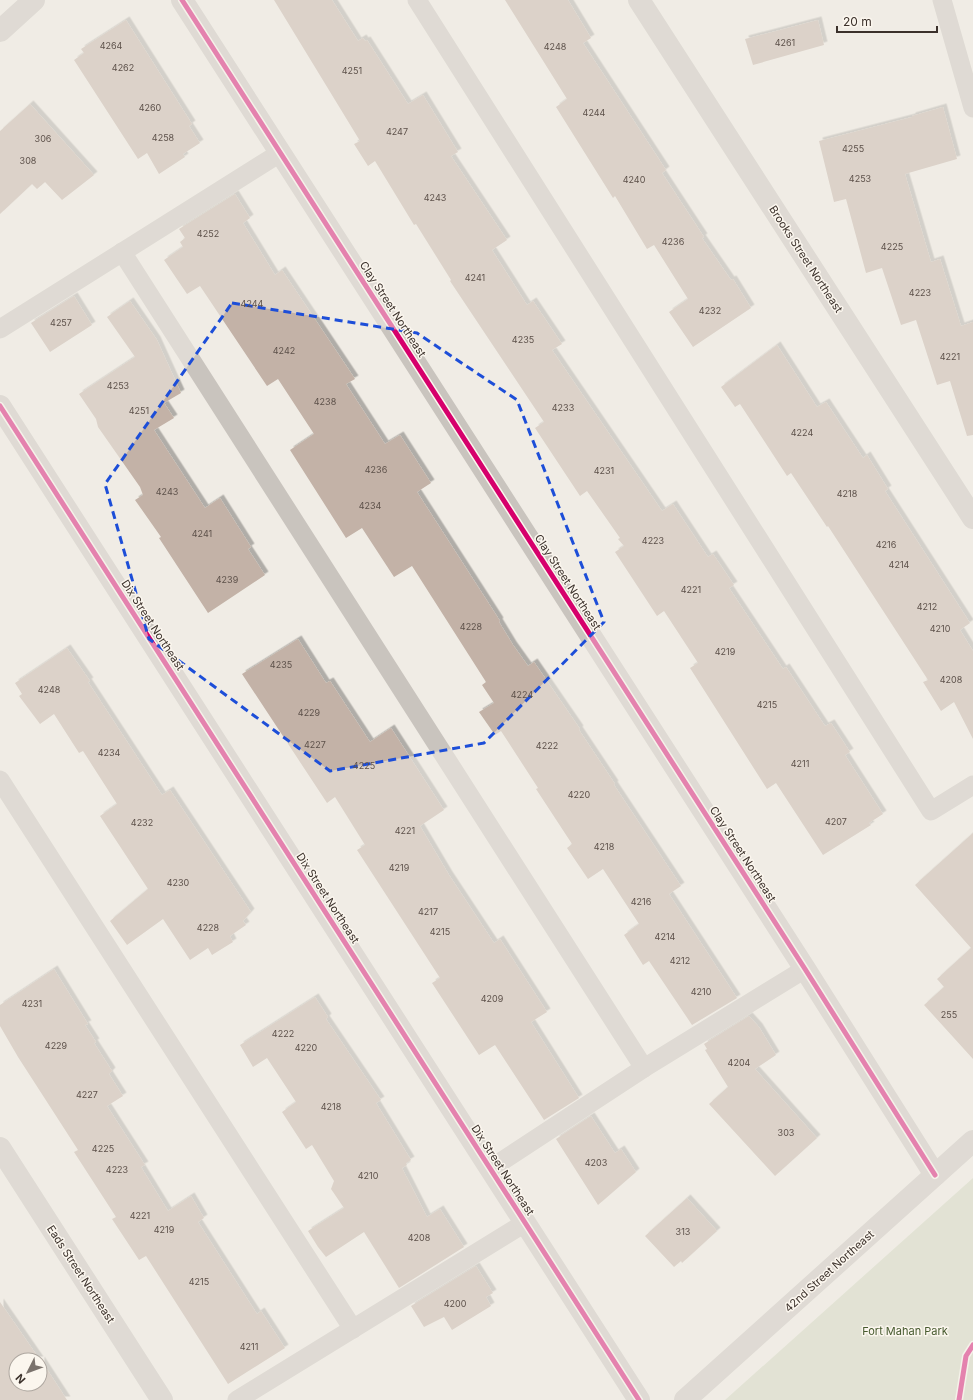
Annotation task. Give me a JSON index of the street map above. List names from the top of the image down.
{
  "streets": {
    "street": [
      "Brooks Street Northeast",
      "Clay Street Northeast",
      "Dix Street Northeast",
      "42nd Street Northeast",
      "Eads Street Northeast"
    ]
  },
  "crossings": [
    ["Clay Street Northeast", "42nd Street Northeast"]
  ],
  "parks": ["Fort Mahan Park"],
  "house_numbers": [
    "4261",
    "4264",
    "4248",
    "4262",
    "4251",
    "4260",
    "4244",
    "4247",
    "4258",
    "306",
    "4255",
    "308",
    "4253",
    "4240",
    "4243",
    "4252",
    "4236",
    "4225",
    "4241",
    "4223",
    "4244",
    "4232",
    "4257",
    "4235",
    "4242",
    "4221",
    "4253",
    "4238",
    "4233",
    "4251",
    "4224",
    "4236",
    "4231",
    "4243",
    "4218",
    "4234",
    "4241",
    "4223",
    "4216",
    "4214",
    "4239",
    "4221",
    "4212",
    "4228",
    "4210",
    "4219",
    "4235",
    "4208",
    "4248",
    "4224",
    "4215",
    "4229",
    "4227",
    "4222",
    "4234",
    "4211",
    "4225",
    "4220",
    "4207",
    "4232",
    "4221",
    "4218",
    "4219",
    "4230",
    "4216",
    "4217",
    "4228",
    "4215",
    "4214",
    "4212",
    "4210",
    "4209",
    "4231",
    "255",
    "4222",
    "4229",
    "4220",
    "4204",
    "4227",
    "4218",
    "303",
    "4225",
    "4203",
    "4223",
    "4210",
    "4221",
    "4219",
    "313",
    "4208",
    "4215",
    "4200",
    "4211"
  ],
  "scale_bar": "20 m",
  "north": "bottom left"
}
